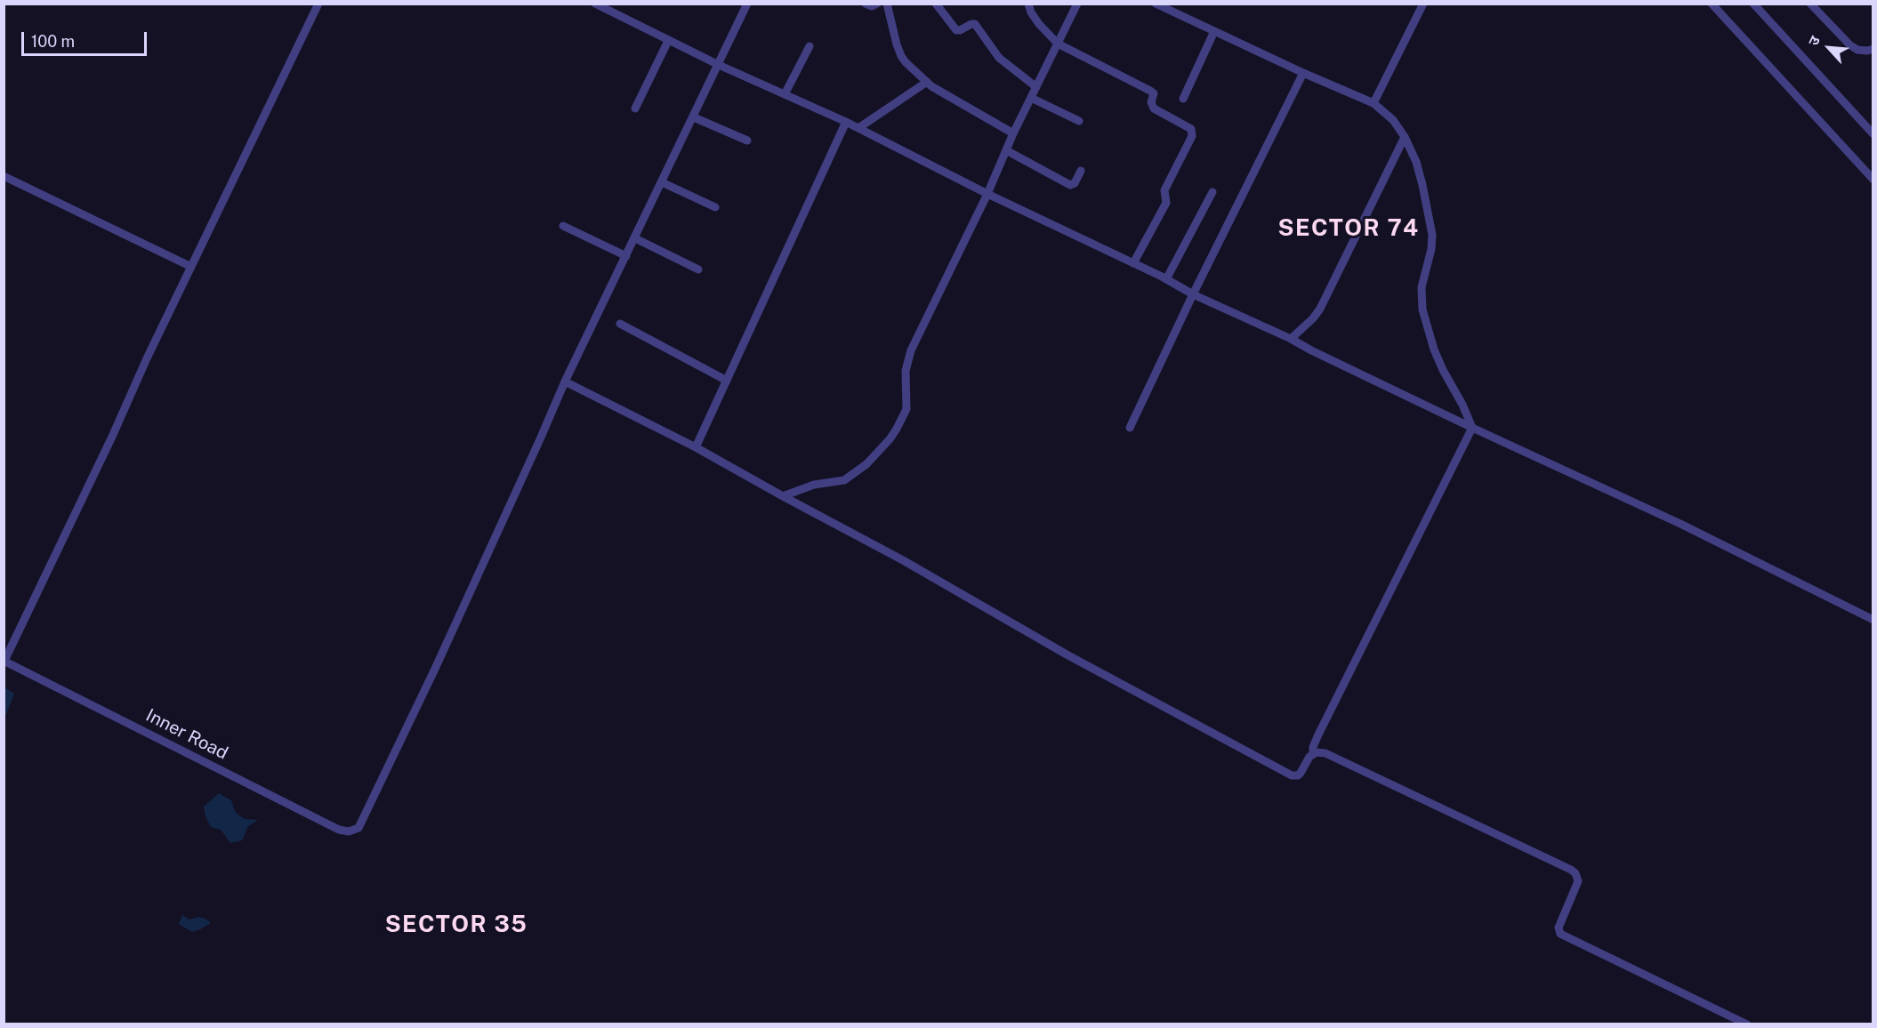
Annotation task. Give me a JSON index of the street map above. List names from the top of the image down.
{
  "streets": {
    "street": ["Inner Road"]
  },
  "districts": ["SECTOR 74", "SECTOR 35"],
  "scale_bar": "100 m",
  "north": "top left"
}
